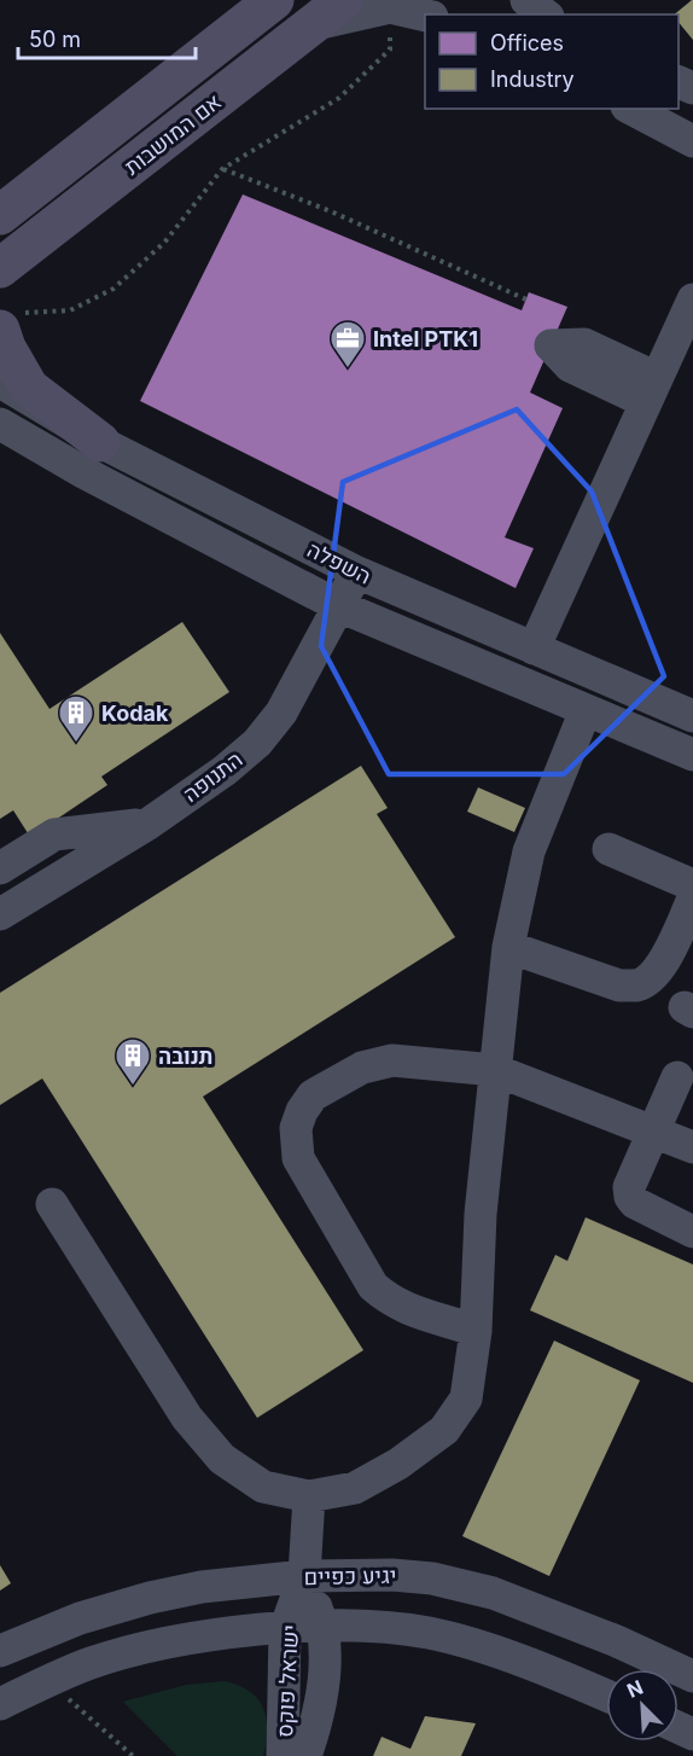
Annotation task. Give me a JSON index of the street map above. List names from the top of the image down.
{
  "streets": {
    "main road": ["אם המושבות"],
    "street": [
      "השפלה",
      "התנופה",
      "יגיע כפיים",
      "ישראל פוקס"
    ]
  },
  "crossings": [
    ["השפלה", "התנופה"],
    ["יגיע כפיים", "ישראל פוקס"]
  ],
  "places": {
    "office": ["Intel PTK1"],
    "building": ["Kodak", "תנובה"]
  },
  "legend": ["Offices", "Industry"],
  "scale_bar": "50 m",
  "north": "top left"
}
